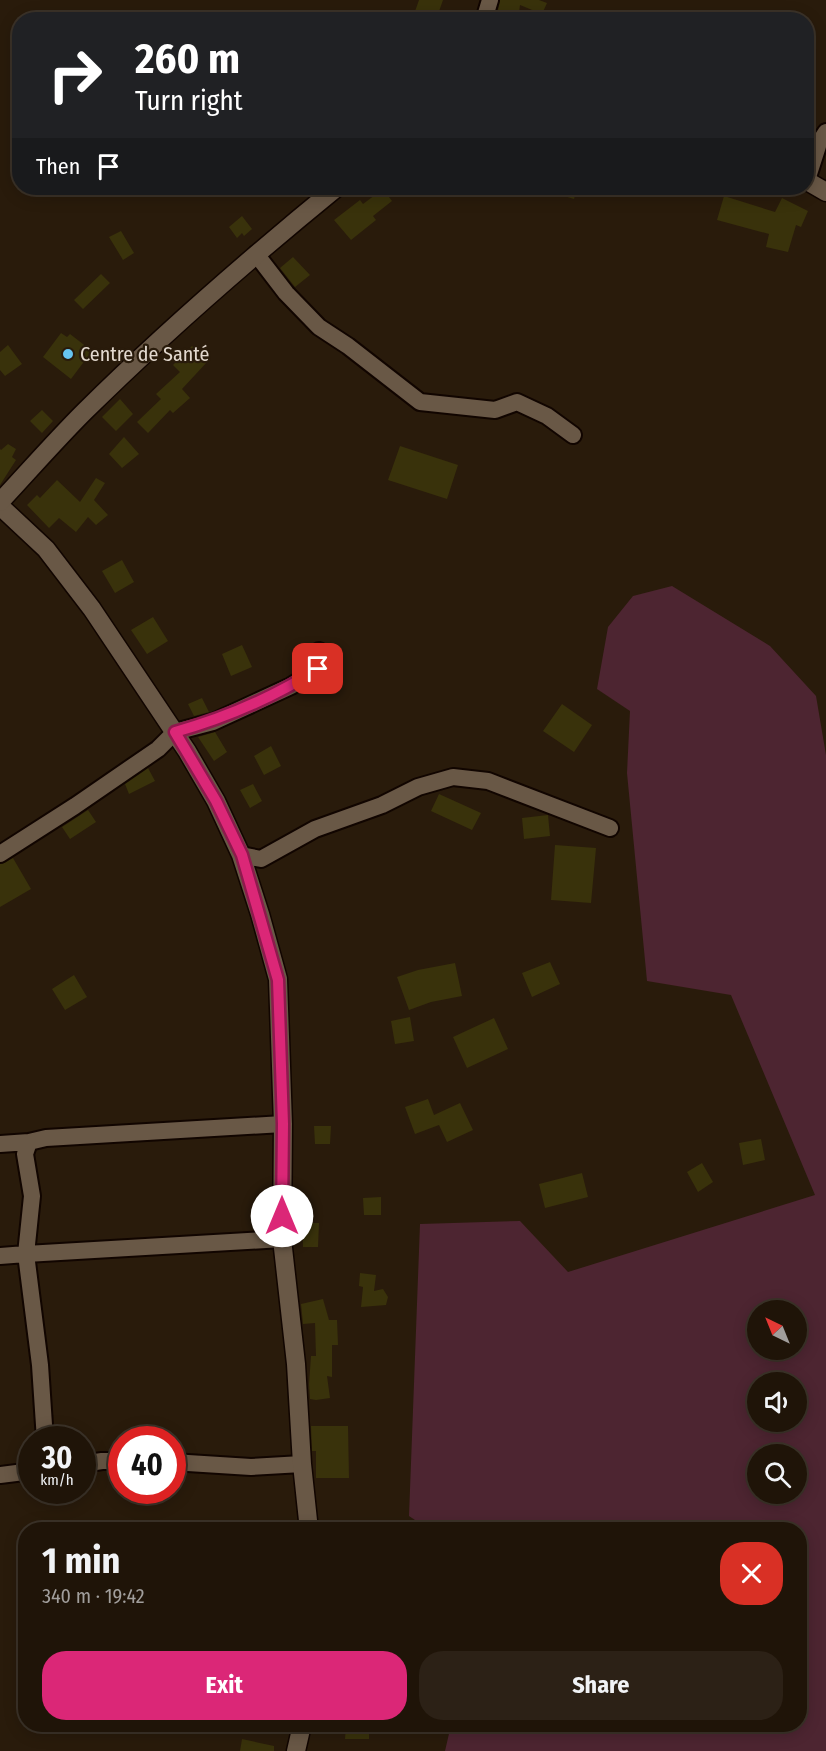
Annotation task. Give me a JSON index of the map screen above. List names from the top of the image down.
{
  "places": ["Centre de Santé"],
  "north": "top left",
  "page": {
    "turn": ["260 m", "Turn right"],
    "then": "Then",
    "speed": "30 km/h",
    "limit": "40",
    "heading": ["1 min", "340 m · 19:42"],
    "buttons": ["Exit", "Share"]
  }
}
